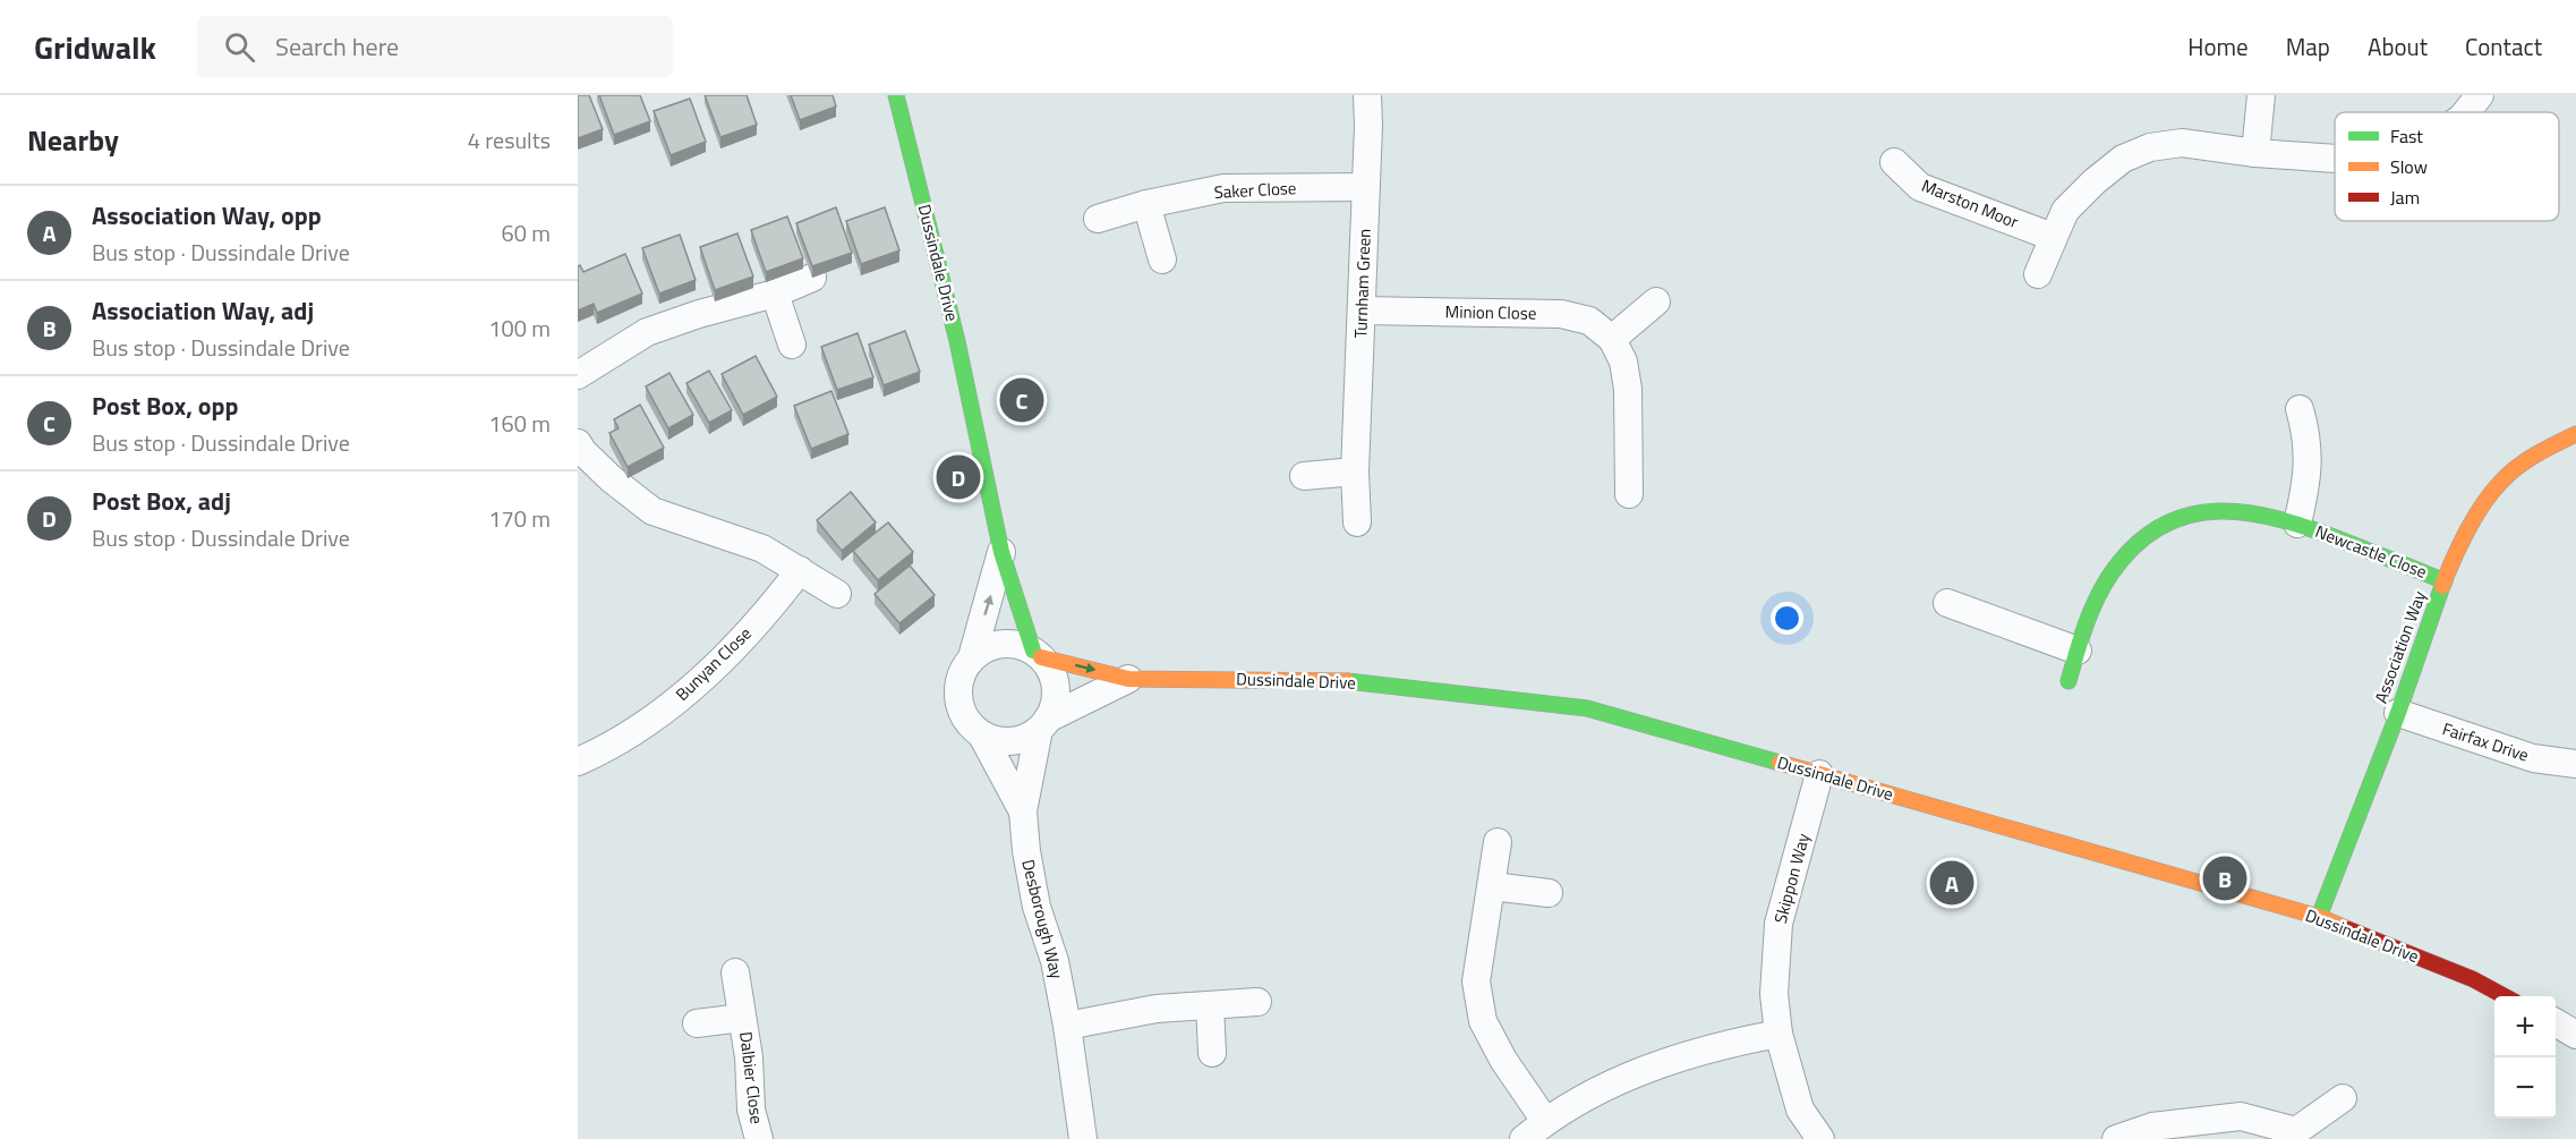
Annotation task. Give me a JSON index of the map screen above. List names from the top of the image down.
{
  "streets": {
    "street": [
      "Saker Close",
      "Marston Moor",
      "Dussindale Drive",
      "Turnham Green",
      "Minion Close",
      "Newcastle Close",
      "Association Way",
      "Bunyan Close",
      "Fairfax Drive",
      "Skippon Way",
      "Desborough Way",
      "Dalbier Close"
    ]
  },
  "crossings": [
    ["Saker Close", "Turnham Green"],
    ["Dussindale Drive", "Association Way"],
    ["Dussindale Drive", "Skippon Way"],
    ["Dussindale Drive", "Desborough Way"],
    ["Turnham Green", "Minion Close"],
    ["Newcastle Close", "Association Way"],
    ["Association Way", "Fairfax Drive"]
  ],
  "legend": ["Fast", "Slow", "Jam"],
  "page": {
    "header": "Gridwalk",
    "search": "Search here",
    "nav": [
      "Home",
      "Map",
      "About",
      "Contact"
    ],
    "heading": ["Nearby", "4 results"],
    "list": [
      {
        "mark": "A",
        "name": "Association Way, opp",
        "note": "Bus stop · Dussindale Drive",
        "value": "60 m"
      },
      {
        "mark": "B",
        "name": "Association Way, adj",
        "note": "Bus stop · Dussindale Drive",
        "value": "100 m"
      },
      {
        "mark": "C",
        "name": "Post Box, opp",
        "note": "Bus stop · Dussindale Drive",
        "value": "160 m"
      },
      {
        "mark": "D",
        "name": "Post Box, adj",
        "note": "Bus stop · Dussindale Drive",
        "value": "170 m"
      }
    ],
    "pins": [
      "C",
      "D",
      "B",
      "A"
    ],
    "map_buttons": ["+", "−"]
  }
}
